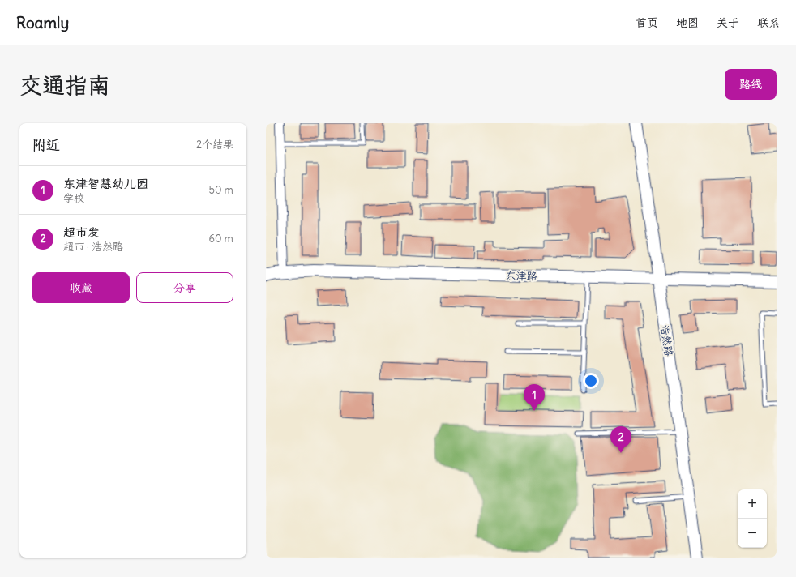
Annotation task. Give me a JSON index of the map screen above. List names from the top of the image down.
{
  "streets": {
    "street": ["东津路", "浩然路"]
  },
  "crossings": [
    ["东津路", "浩然路"]
  ],
  "page": {
    "header": "Roamly",
    "nav": [
      "首页",
      "地图",
      "关于",
      "联系"
    ],
    "buttons": [
      "路线",
      ["收藏", "分享"]
    ],
    "title": "交通指南",
    "heading": ["附近", "2个结果"],
    "list": [
      {
        "mark": "1",
        "name": "东津智慧幼儿园",
        "note": "学校",
        "value": "50 m"
      },
      {
        "mark": "2",
        "name": "超市发",
        "note": "超市 · 浩然路",
        "value": "60 m"
      }
    ],
    "pins": ["1", "2"],
    "map_buttons": ["+", "−"]
  }
}
